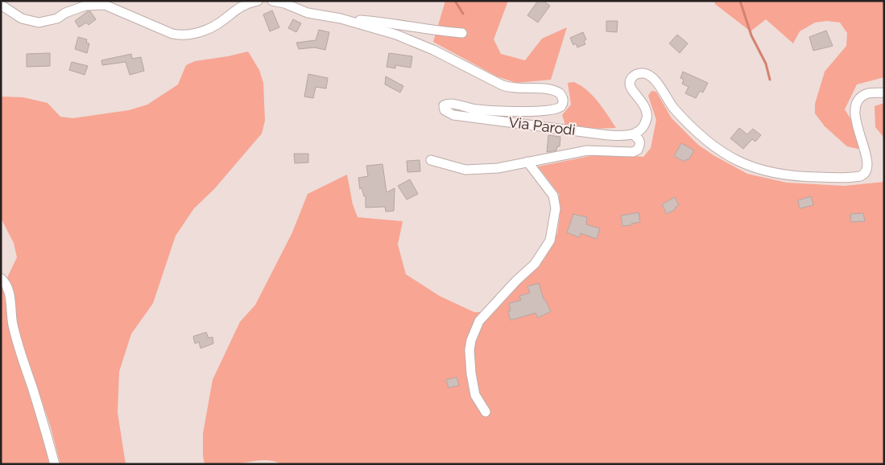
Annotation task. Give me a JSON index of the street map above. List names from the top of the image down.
{
  "streets": {
    "street": ["Via Parodi"]
  }
}
